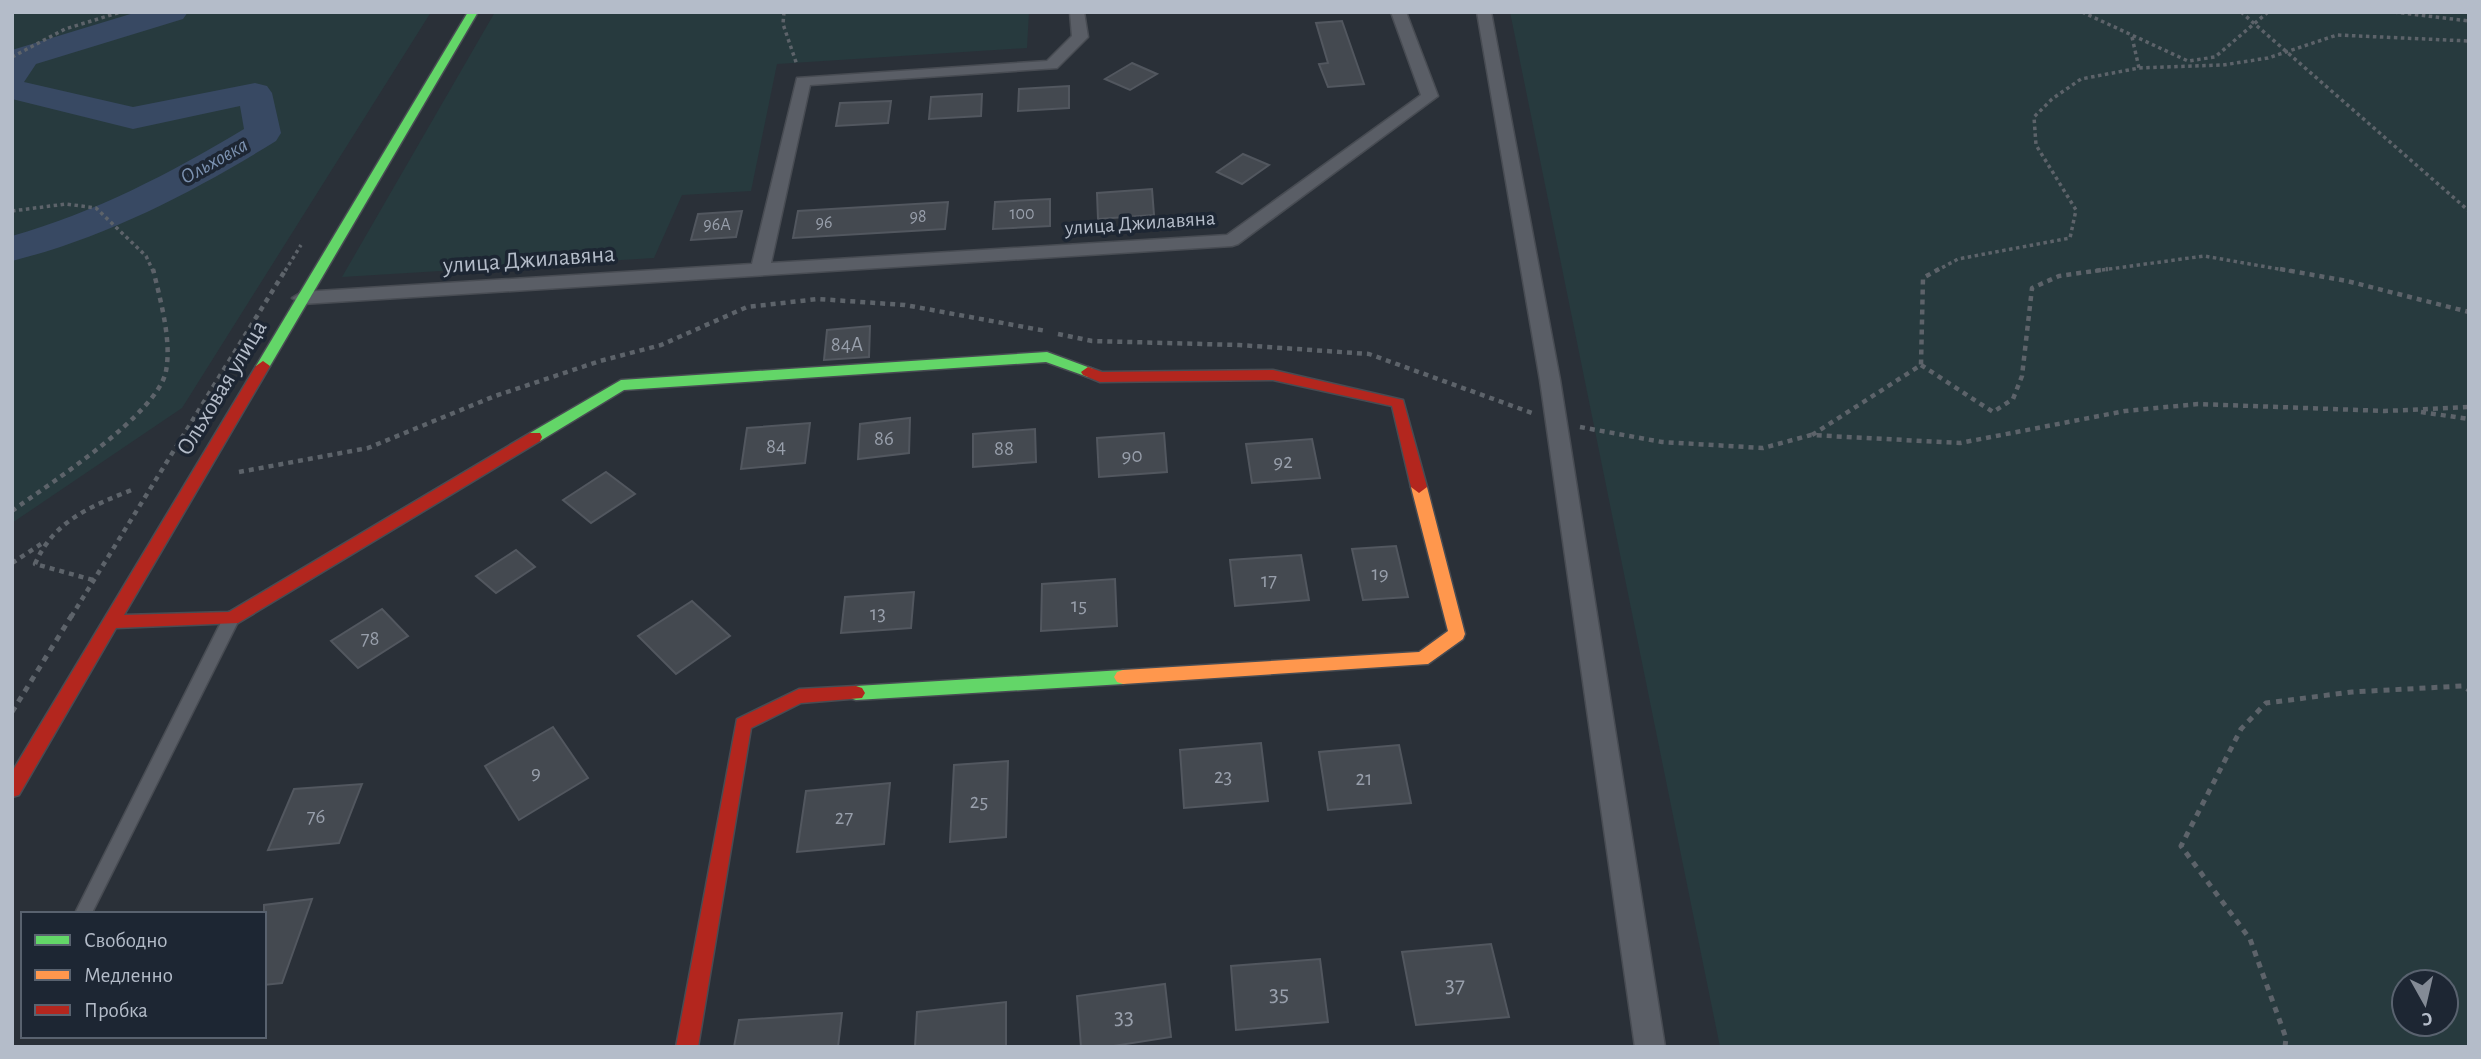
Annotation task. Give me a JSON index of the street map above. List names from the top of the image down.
{
  "streets": {
    "street": ["улица Джилавяна", "Ольховая улица"]
  },
  "crossings": [
    ["улица Джилавяна", "Ольховая улица"]
  ],
  "water": ["Ольховка"],
  "house_numbers": [
    "100",
    "98",
    "96",
    "96А",
    "84А",
    "86",
    "84",
    "88",
    "90",
    "92",
    "19",
    "17",
    "15",
    "13",
    "78",
    "9",
    "23",
    "21",
    "25",
    "76",
    "27",
    "37",
    "35",
    "33"
  ],
  "legend": ["Свободно", "Медленно", "Пробка"],
  "north": "bottom"
}
